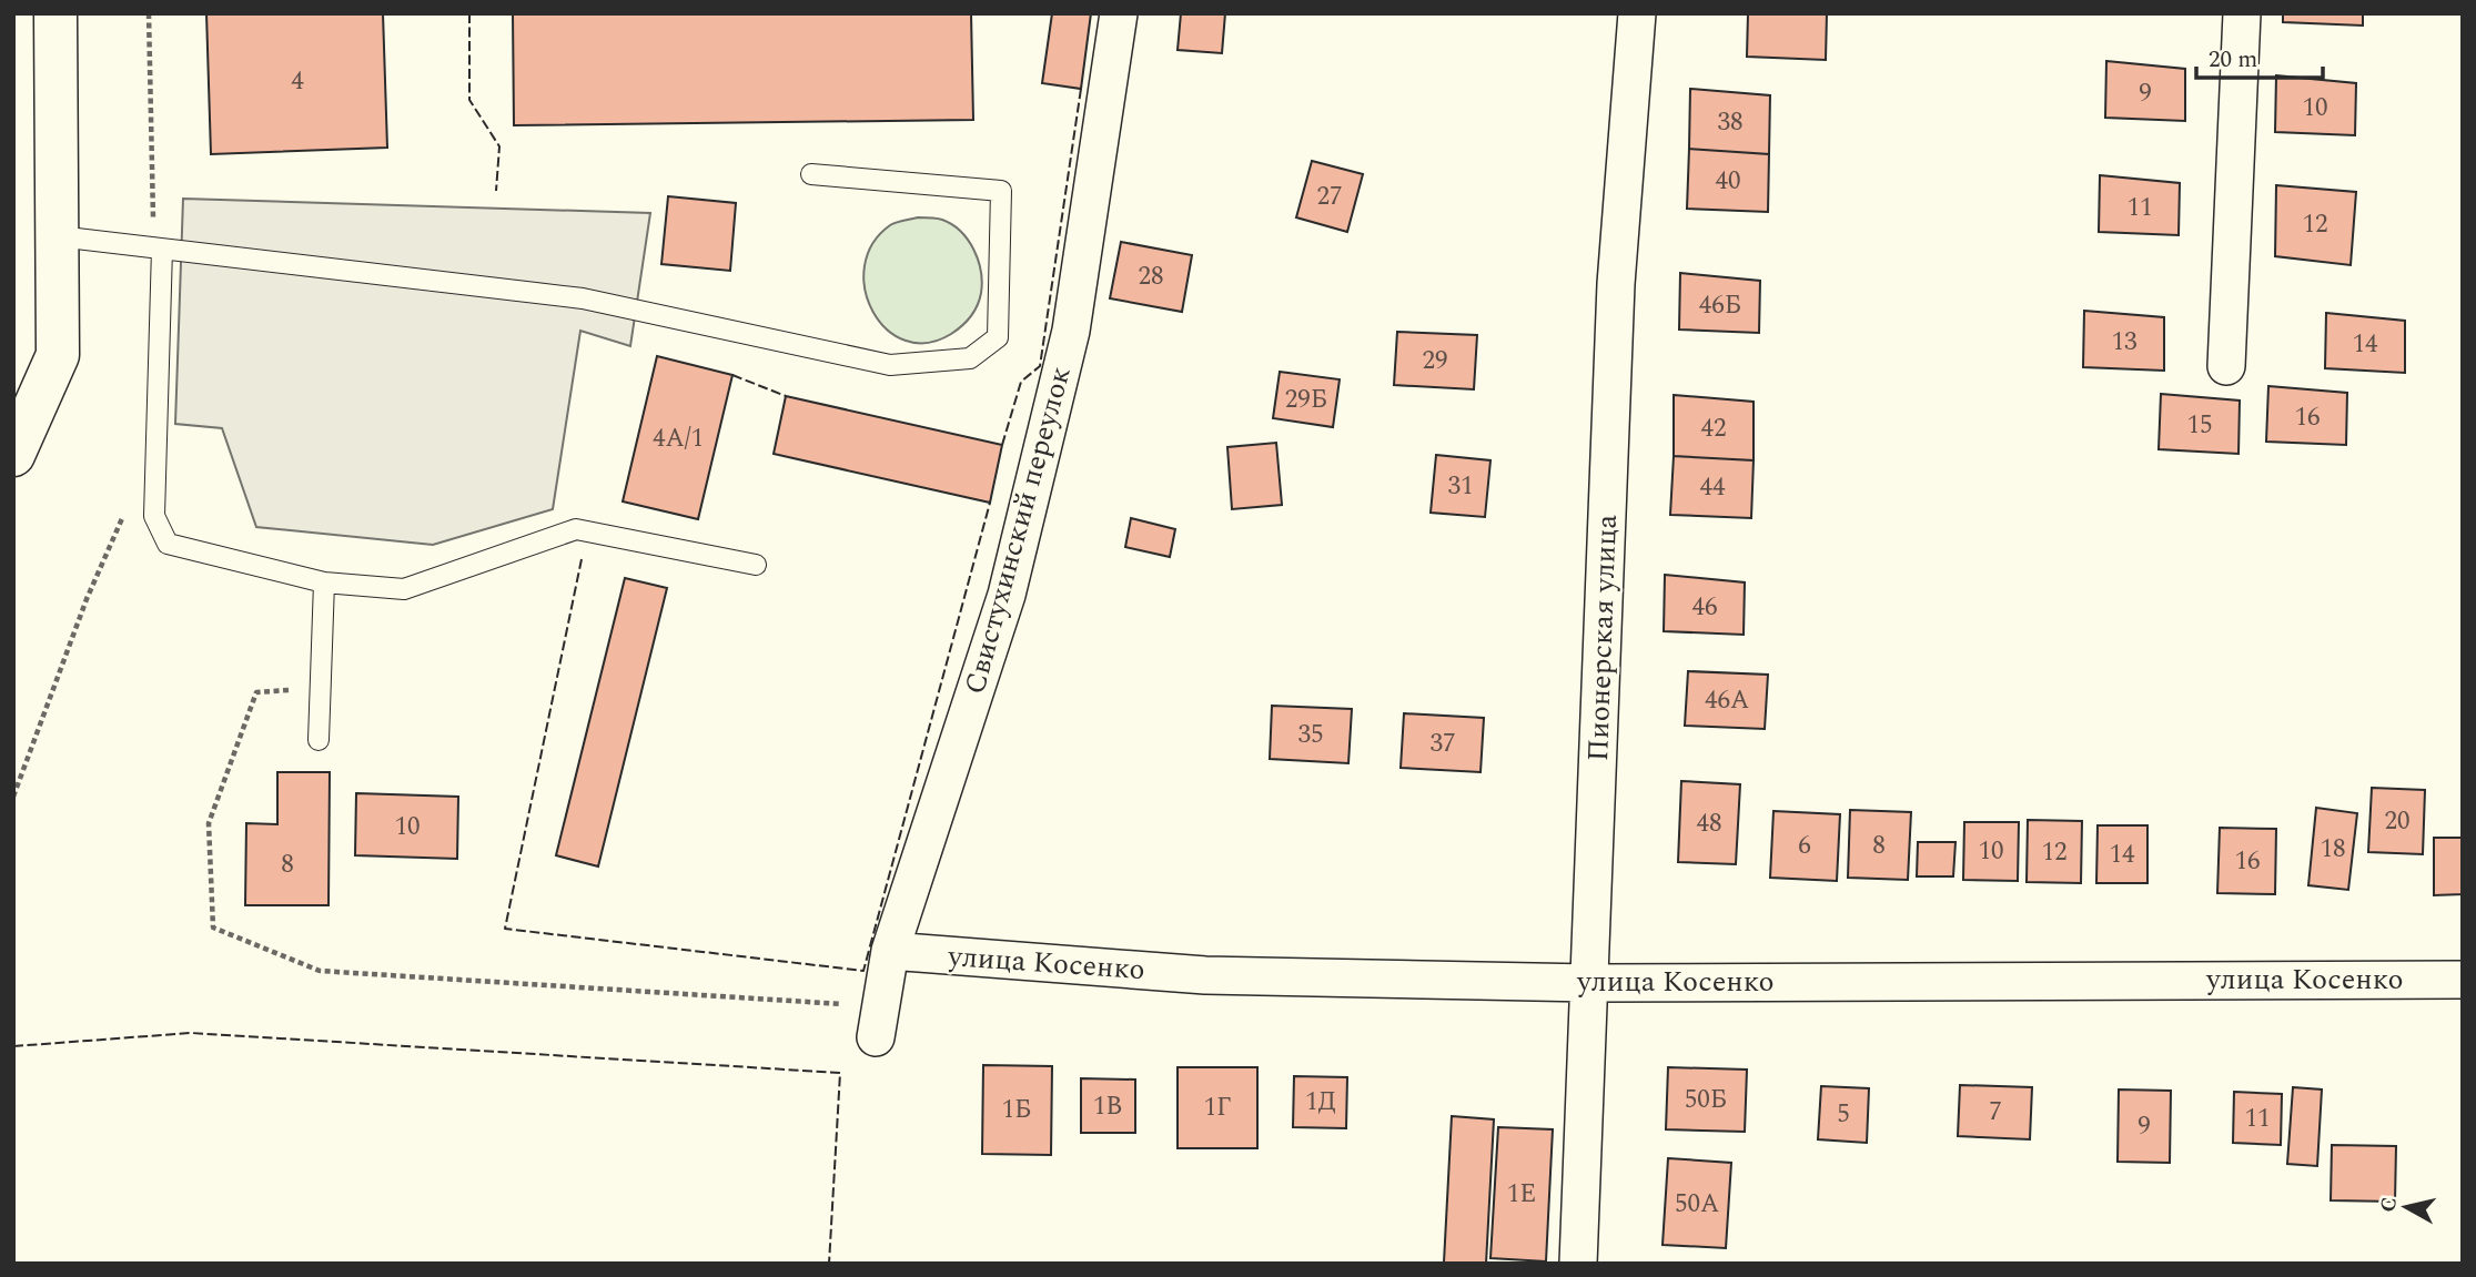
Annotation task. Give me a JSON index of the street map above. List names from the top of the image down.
{
  "streets": {
    "street": ["Свистухинский переулок", "Пионерская улица", "улица Косенко"]
  },
  "crossings": [
    ["Свистухинский переулок", "улица Косенко"],
    ["Пионерская улица", "улица Косенко"]
  ],
  "house_numbers": [
    "4",
    "9",
    "10",
    "38",
    "40",
    "27",
    "11",
    "12",
    "28",
    "46Б",
    "13",
    "14",
    "29",
    "29Б",
    "16",
    "15",
    "42",
    "4А/1",
    "31",
    "44",
    "46",
    "46А",
    "35",
    "37",
    "20",
    "48",
    "10",
    "6",
    "8",
    "18",
    "10",
    "12",
    "14",
    "16",
    "8",
    "50Б",
    "1Д",
    "1В",
    "1Г",
    "1Б",
    "7",
    "5",
    "11",
    "9",
    "1Е",
    "50А"
  ],
  "scale_bar": "20 m",
  "north": "left"
}
